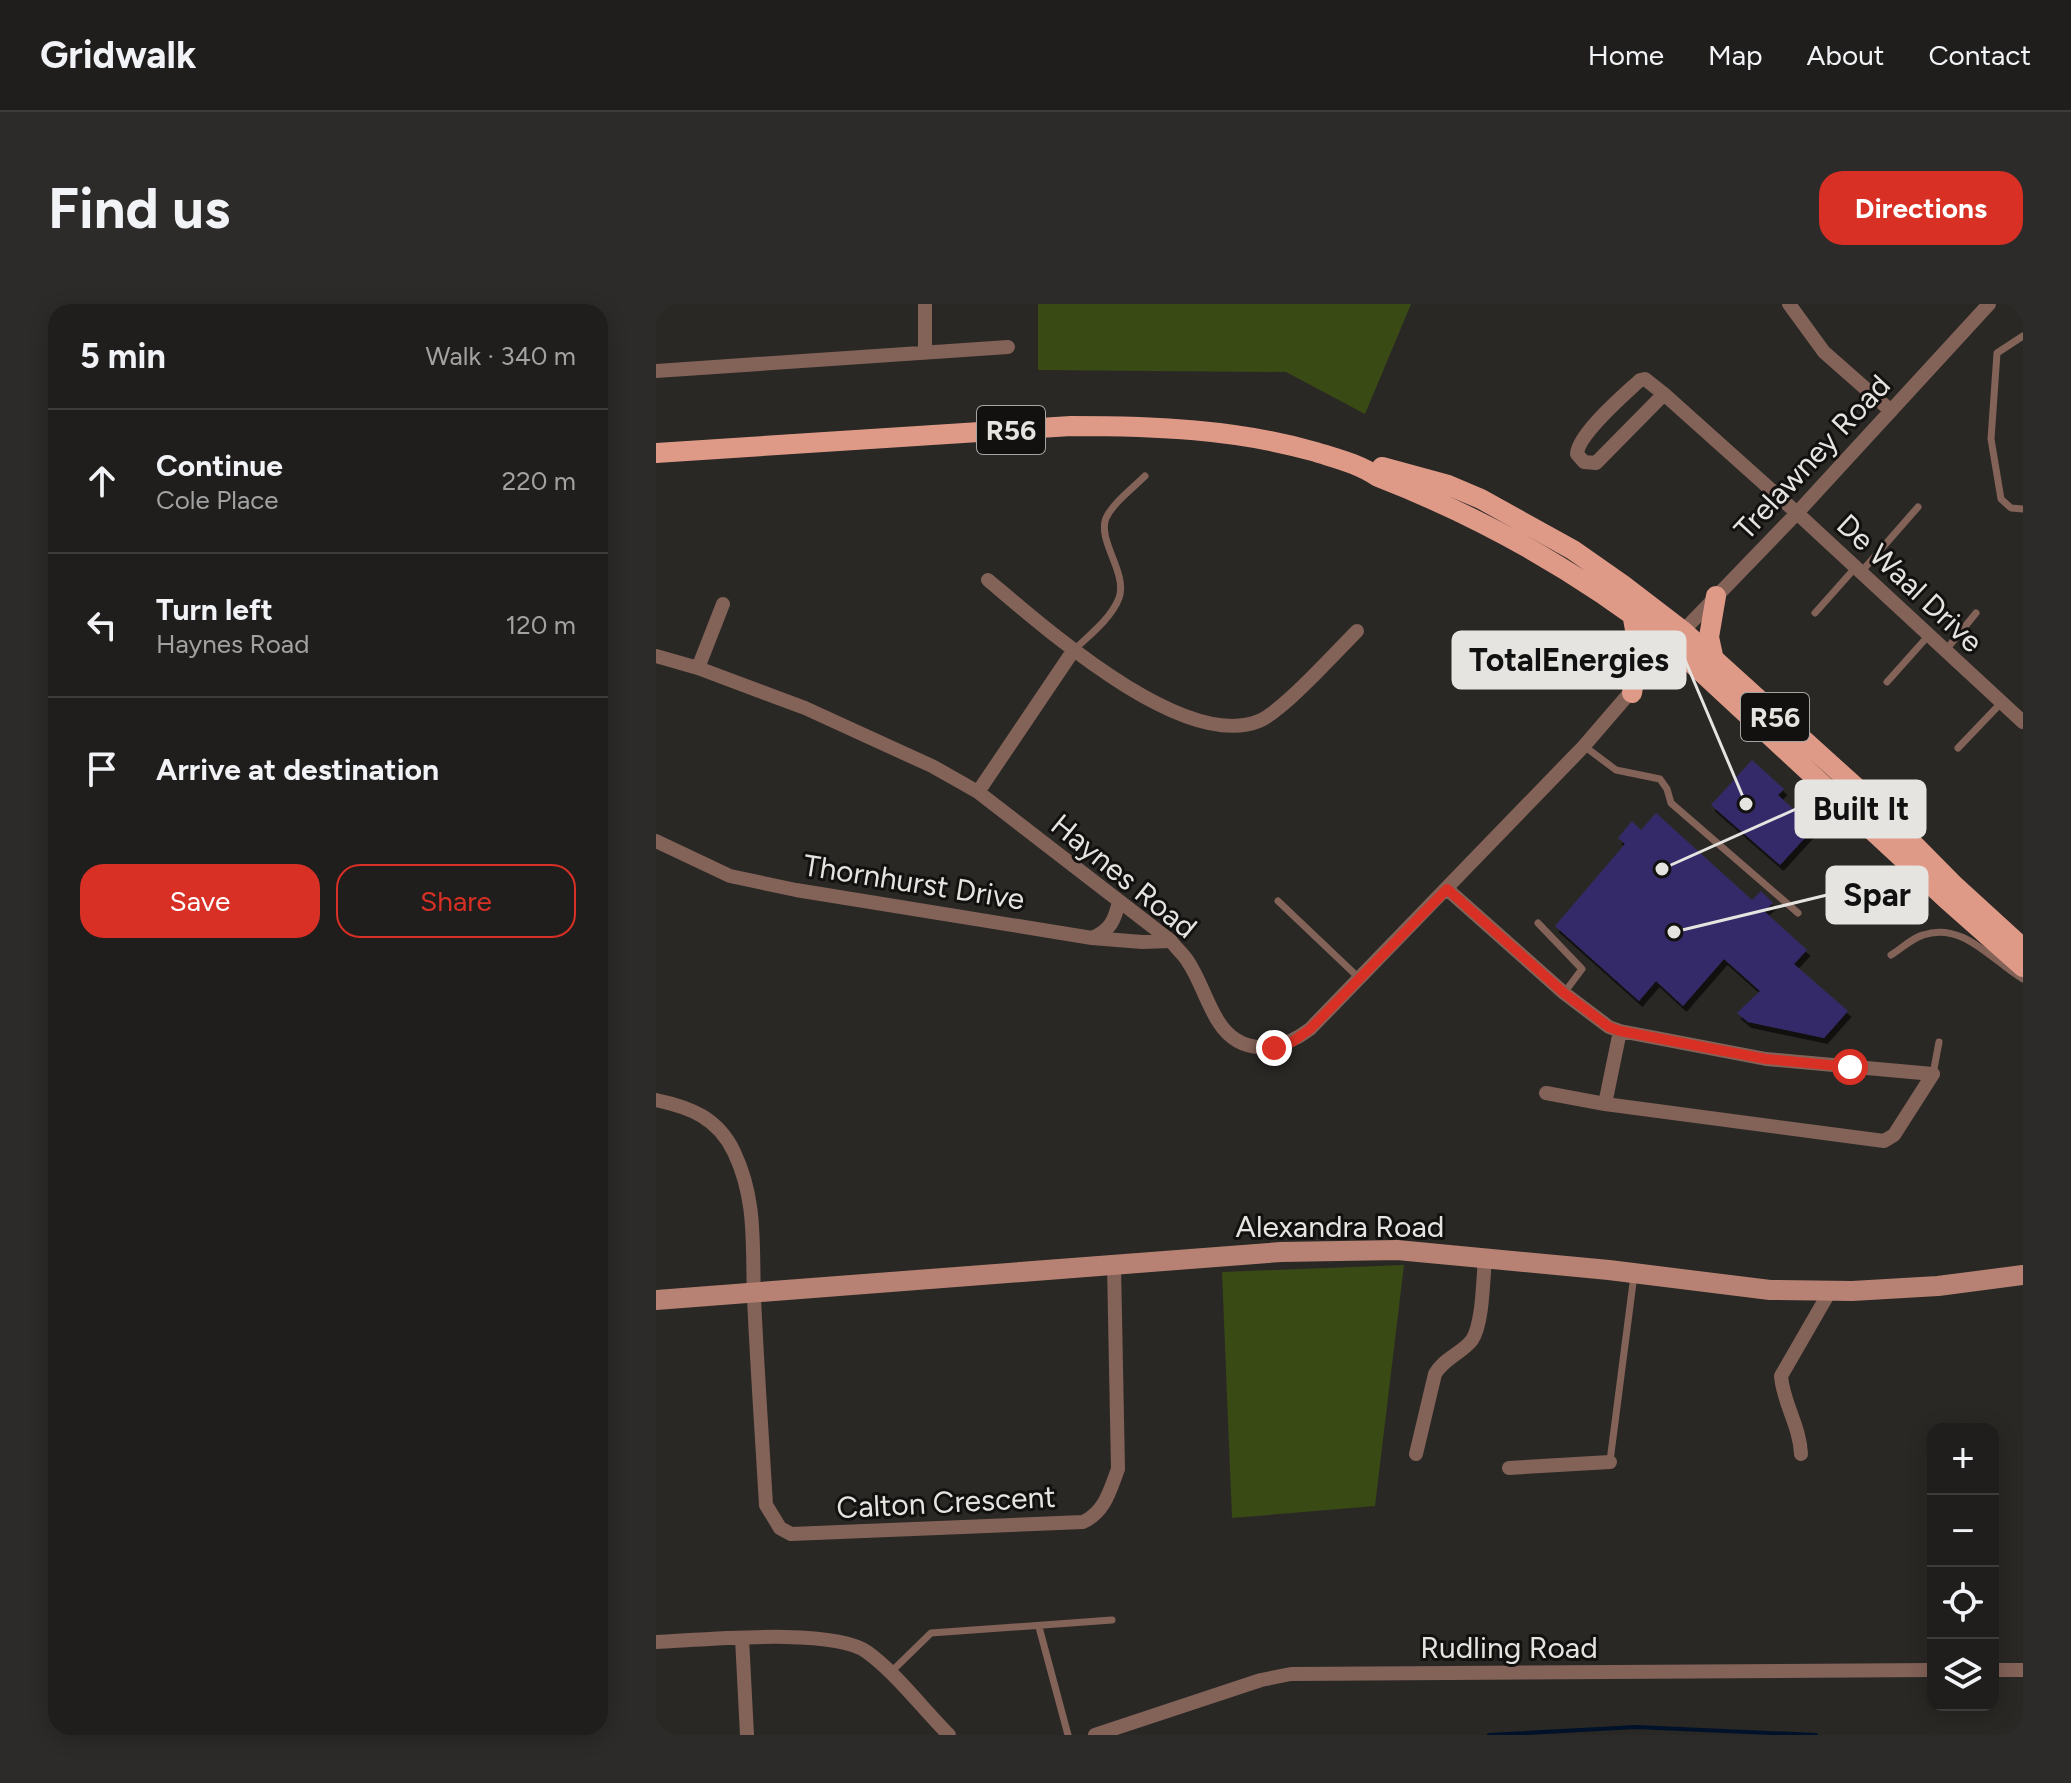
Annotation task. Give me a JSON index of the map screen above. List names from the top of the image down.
{
  "streets": {
    "main road": ["R56"],
    "street": [
      "Trelawney Road",
      "De Waal Drive",
      "Haynes Road",
      "Thornhurst Drive",
      "Alexandra Road",
      "Calton Crescent",
      "Rudling Road"
    ]
  },
  "crossings": [
    ["R56", "Trelawney Road"],
    ["R56", "Haynes Road"],
    ["Trelawney Road", "De Waal Drive"],
    ["Trelawney Road", "Haynes Road"],
    ["Haynes Road", "Thornhurst Drive"],
    ["Alexandra Road", "Calton Crescent"]
  ],
  "places": ["TotalEnergies", "Built It", "Spar"],
  "page": {
    "header": "Gridwalk",
    "nav": [
      "Home",
      "Map",
      "About",
      "Contact"
    ],
    "buttons": [
      "Directions",
      ["Save", "Share"]
    ],
    "title": "Find us",
    "heading": ["5 min", "Walk · 340 m"],
    "list": [
      ["Continue", "Cole Place", "220 m"],
      ["Turn left", "Haynes Road", "120 m"],
      "Arrive at destination"
    ],
    "map_buttons": ["+", "−"]
  }
}
